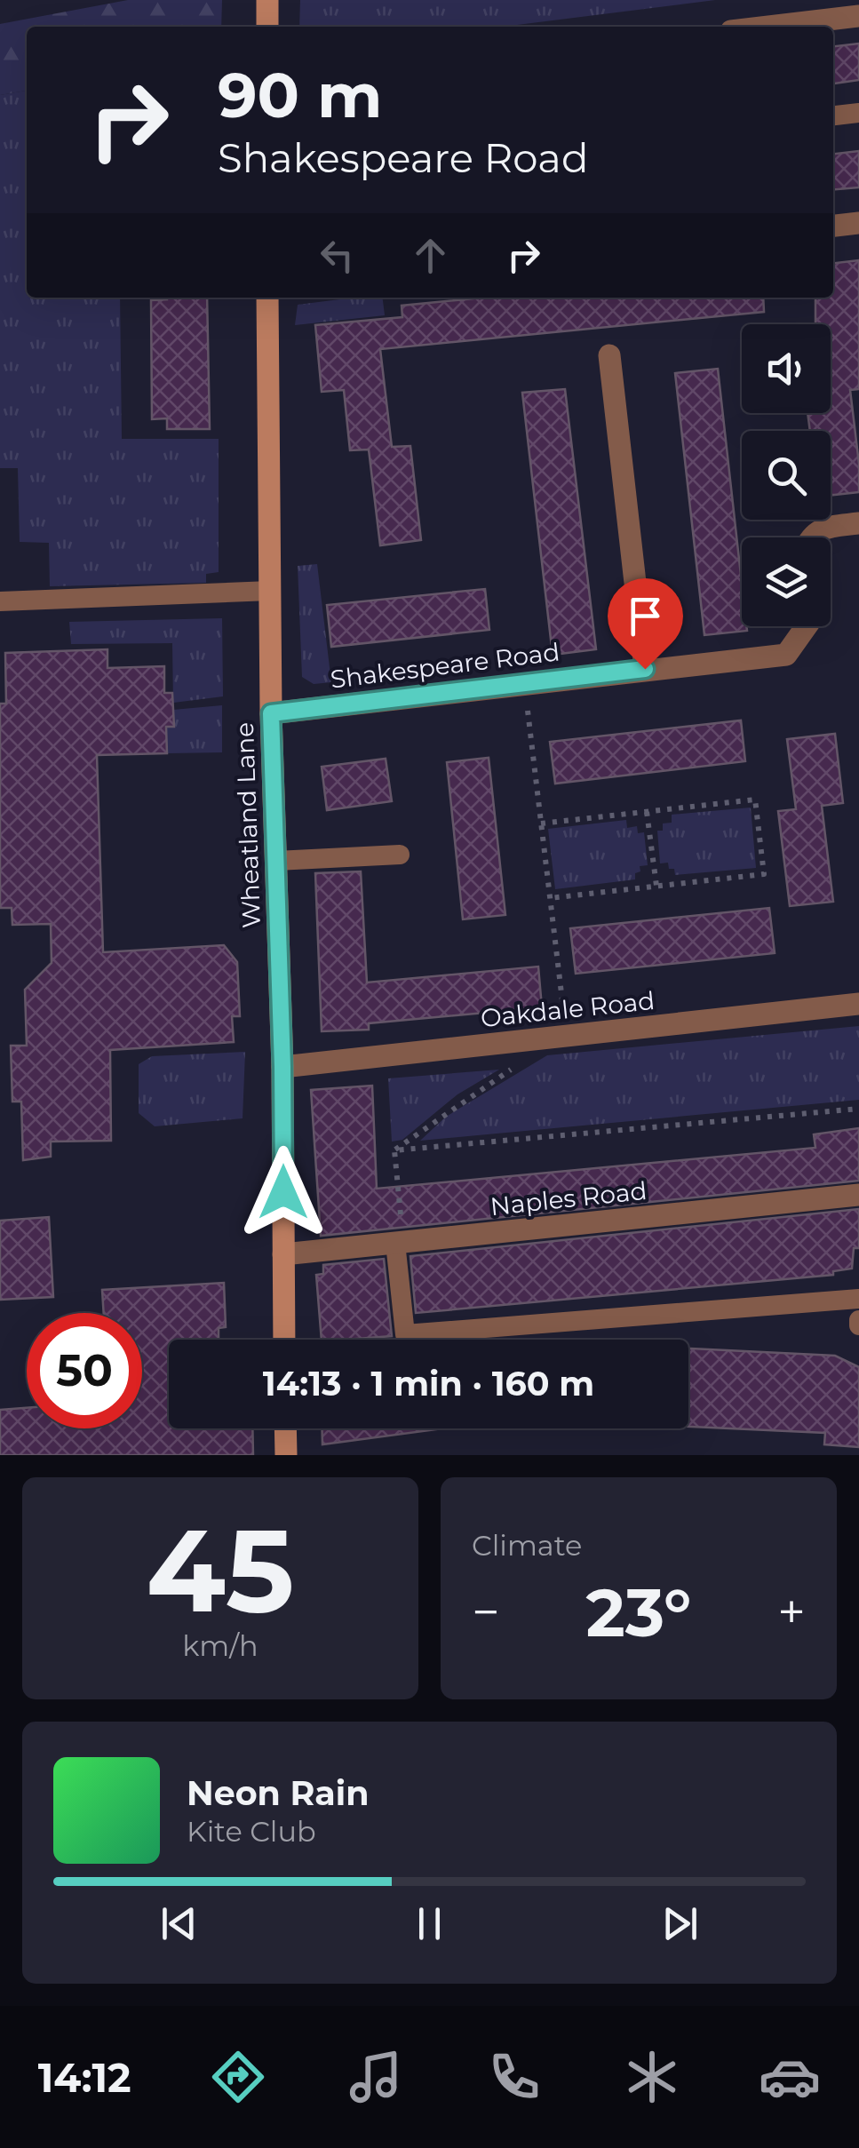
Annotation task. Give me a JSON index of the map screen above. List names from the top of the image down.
{
  "streets": {
    "main road": ["Wheatland Lane"],
    "street": ["Shakespeare Road", "Oakdale Road", "Naples Road"]
  },
  "crossings": [
    ["Shakespeare Road", "Wheatland Lane"],
    ["Wheatland Lane", "Oakdale Road"],
    ["Wheatland Lane", "Naples Road"]
  ],
  "page": {
    "turn": ["90 m", "Shakespeare Road"],
    "limit": "50",
    "trip": "14:13 · 1 min · 160 m",
    "tile": [
      ["45", "km/h"],
      "Climate"
    ],
    "heat": ["−", "23°", "+"],
    "song": ["Neon Rain", "Kite Club"],
    "tabs": "14:12"
  }
}
